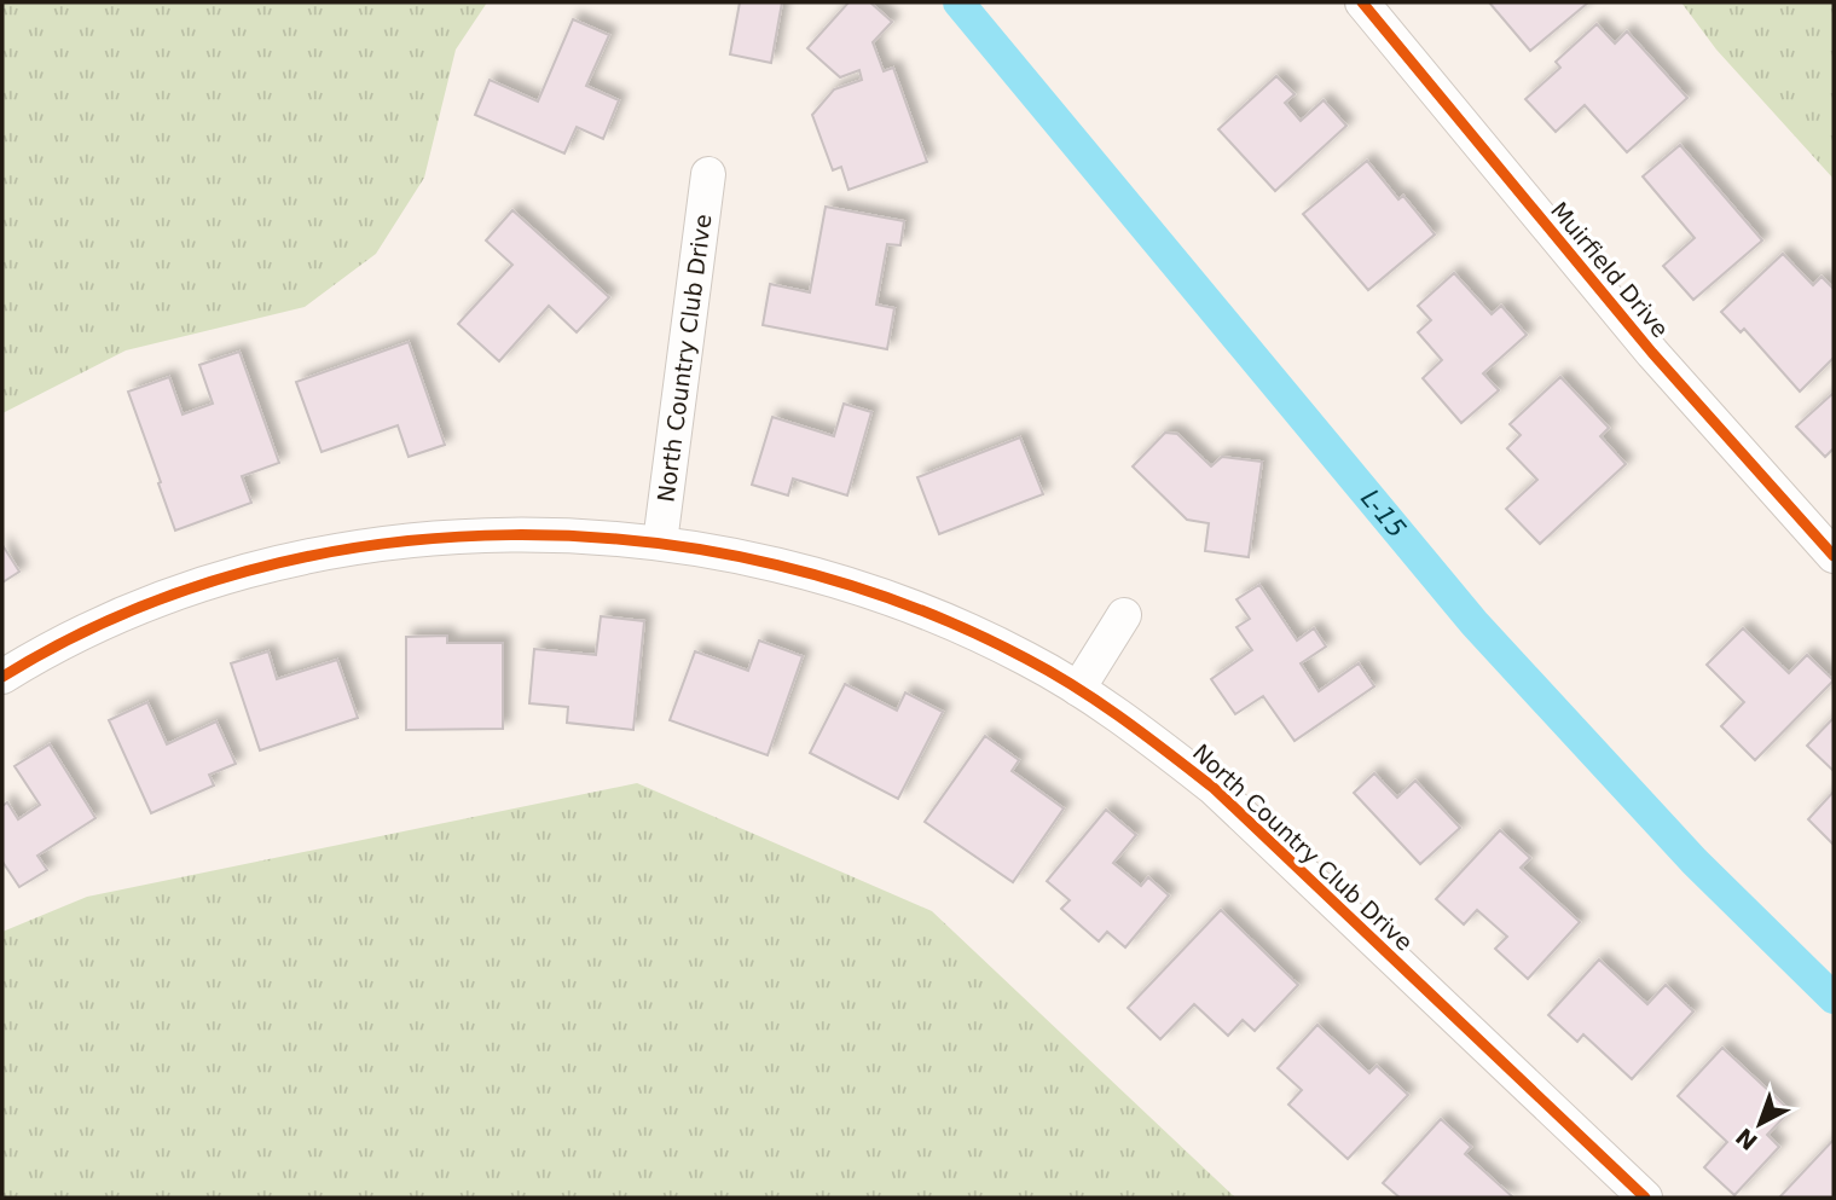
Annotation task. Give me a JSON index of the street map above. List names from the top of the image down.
{
  "streets": {
    "street": ["Muirfield Drive", "North Country Club Drive"]
  },
  "water": ["L-15"],
  "north": "bottom left"
}
